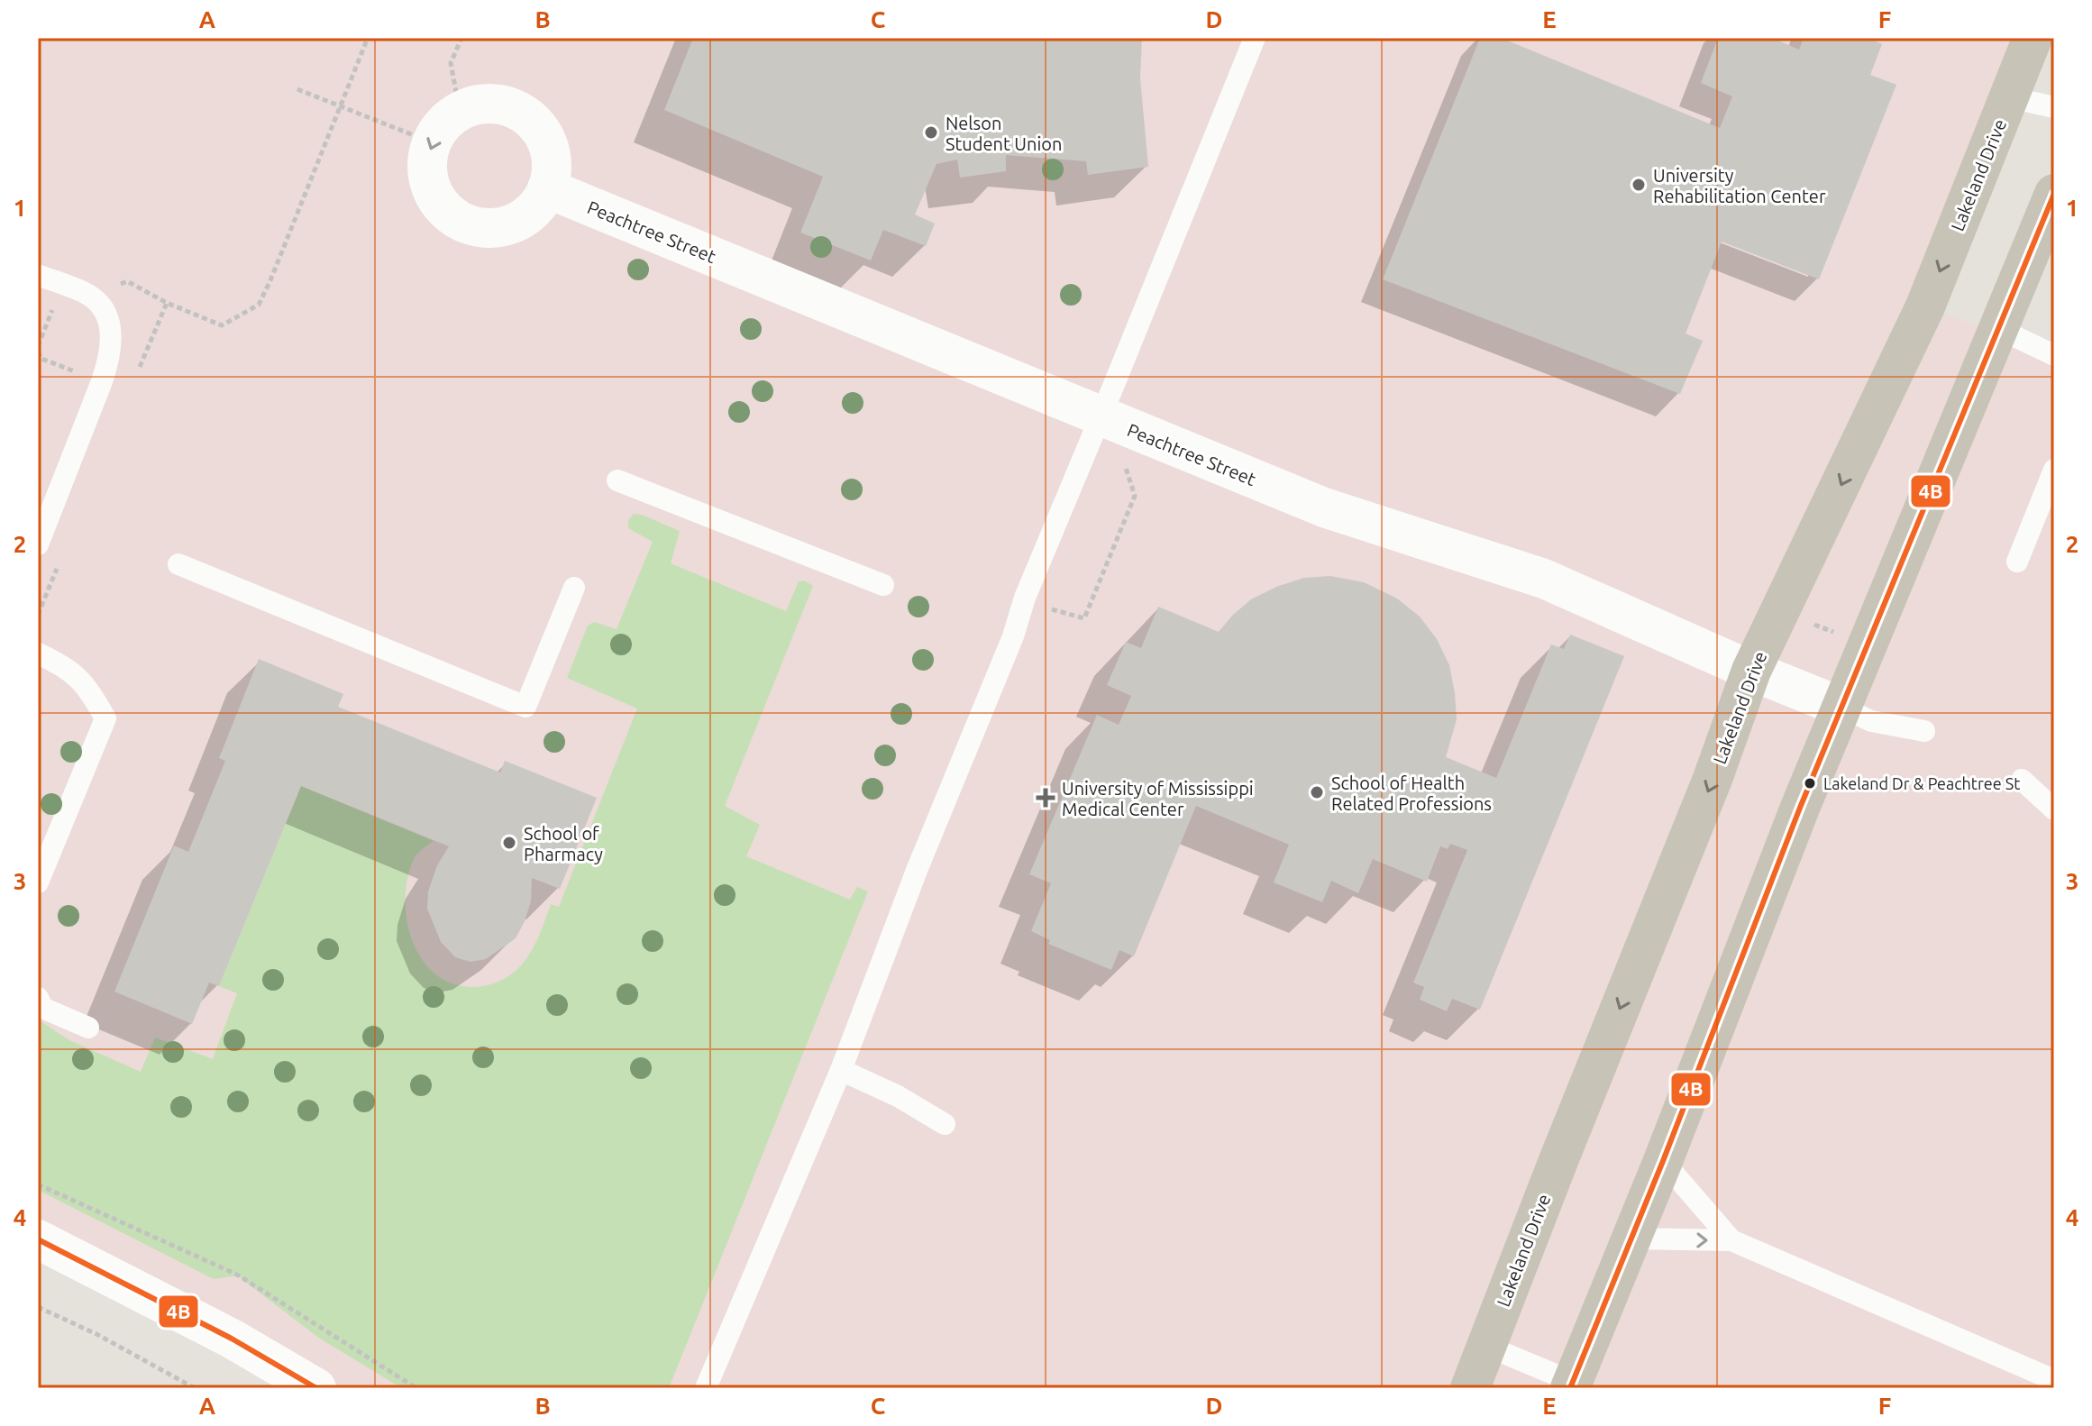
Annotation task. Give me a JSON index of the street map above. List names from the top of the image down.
{
  "streets": {
    "main road": ["Lakeland Drive"],
    "street": ["Peachtree Street"]
  },
  "crossings": [
    ["Lakeland Drive", "Peachtree Street"]
  ],
  "places": {
    "other": [
      "Nelson Student Union",
      "University Rehabilitation Center",
      "Lakeland Dr & Peachtree St",
      "School of Health Related Professions",
      "School of Pharmacy"
    ],
    "health": ["University of Mississippi Medical Center"]
  },
  "lines": ["transit line 4B"],
  "grid": {
    "columns": [
      "A",
      "B",
      "C",
      "D",
      "E",
      "F"
    ],
    "rows": [
      "1",
      "2",
      "3",
      "4"
    ]
  }
}
